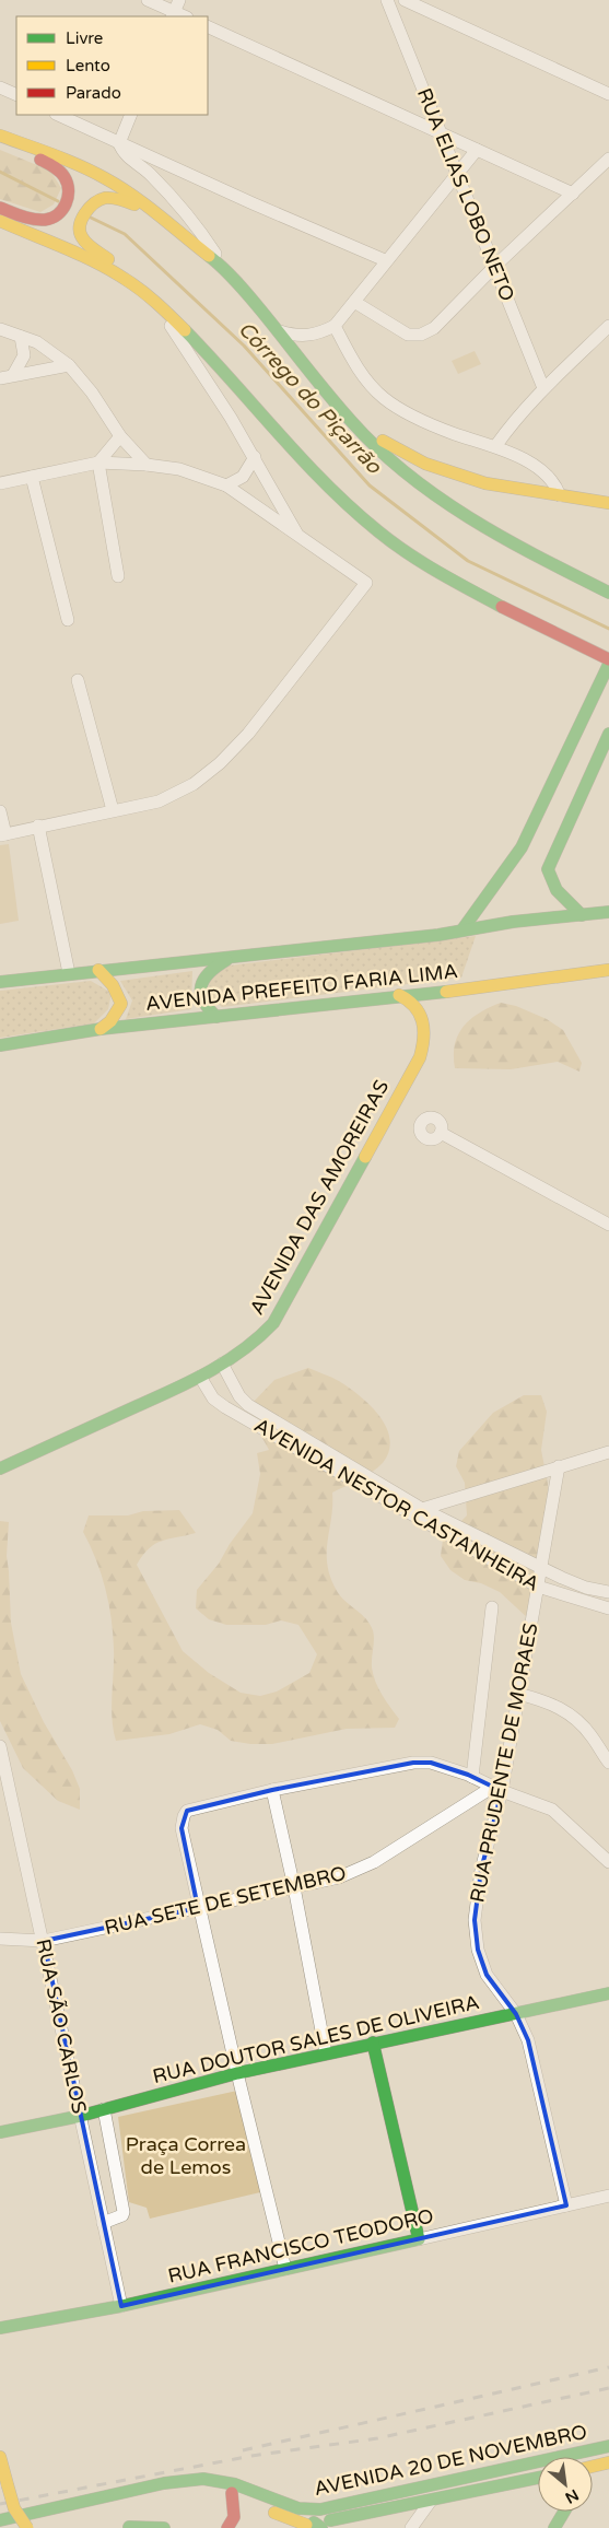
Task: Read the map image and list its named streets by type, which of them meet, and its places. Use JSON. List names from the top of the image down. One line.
{"streets":{"main road":["AVENIDA PREFEITO FARIA LIMA","AVENIDA DAS AMOREIRAS","RUA DOUTOR SALES DE OLIVEIRA","RUA FRANCISCO TEODORO","AVENIDA 20 DE NOVEMBRO"],"street":["RUA ELIAS LOBO NETO","AVENIDA NESTOR CASTANHEIRA","RUA PRUDENTE DE MORAES","RUA SETE DE SETEMBRO","RUA SÃO CARLOS"]},"crossings":[["AVENIDA PREFEITO FARIA LIMA","AVENIDA DAS AMOREIRAS"],["AVENIDA DAS AMOREIRAS","AVENIDA NESTOR CASTANHEIRA"],["AVENIDA NESTOR CASTANHEIRA","RUA PRUDENTE DE MORAES"],["RUA PRUDENTE DE MORAES","RUA SETE DE SETEMBRO"],["RUA PRUDENTE DE MORAES","RUA DOUTOR SALES DE OLIVEIRA"],["RUA PRUDENTE DE MORAES","RUA FRANCISCO TEODORO"],["RUA SETE DE SETEMBRO","RUA SÃO CARLOS"],["RUA SÃO CARLOS","RUA DOUTOR SALES DE OLIVEIRA"],["RUA SÃO CARLOS","RUA FRANCISCO TEODORO"]],"water":["Córrego do Piçarrão"],"parks":["Praça Correa de Lemos"],"legend":["Livre","Lento","Parado"],"north":"bottom right"}
